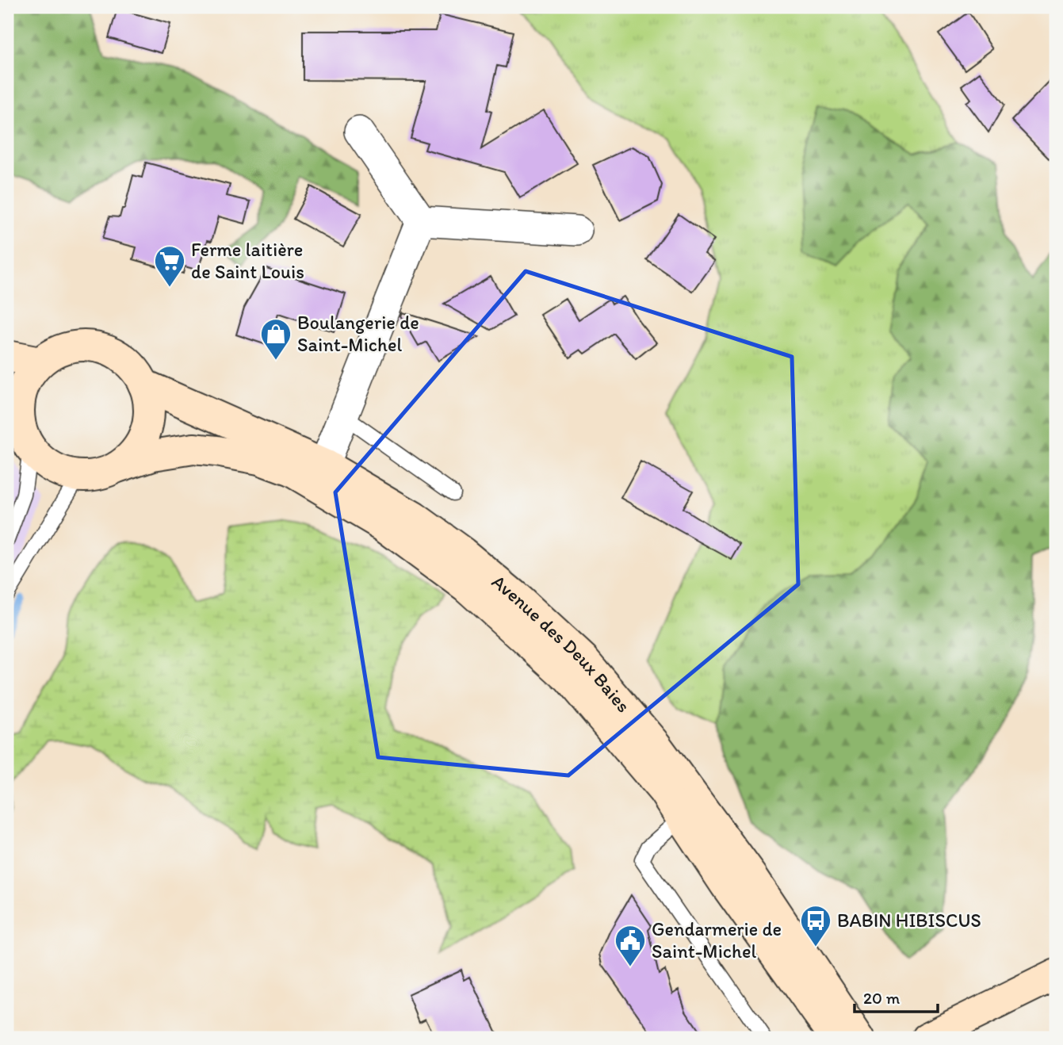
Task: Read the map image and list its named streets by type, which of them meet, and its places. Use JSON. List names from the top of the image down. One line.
{"streets":{"main road":["Avenue des Deux Baies"]},"places":{"supermarket":["Ferme laitière de Saint Louis"],"shop":["Boulangerie de Saint-Michel"],"bus stop":["BABIN HIBISCUS"],"public building":["Gendarmerie de Saint-Michel"]},"scale_bar":"20 m"}
